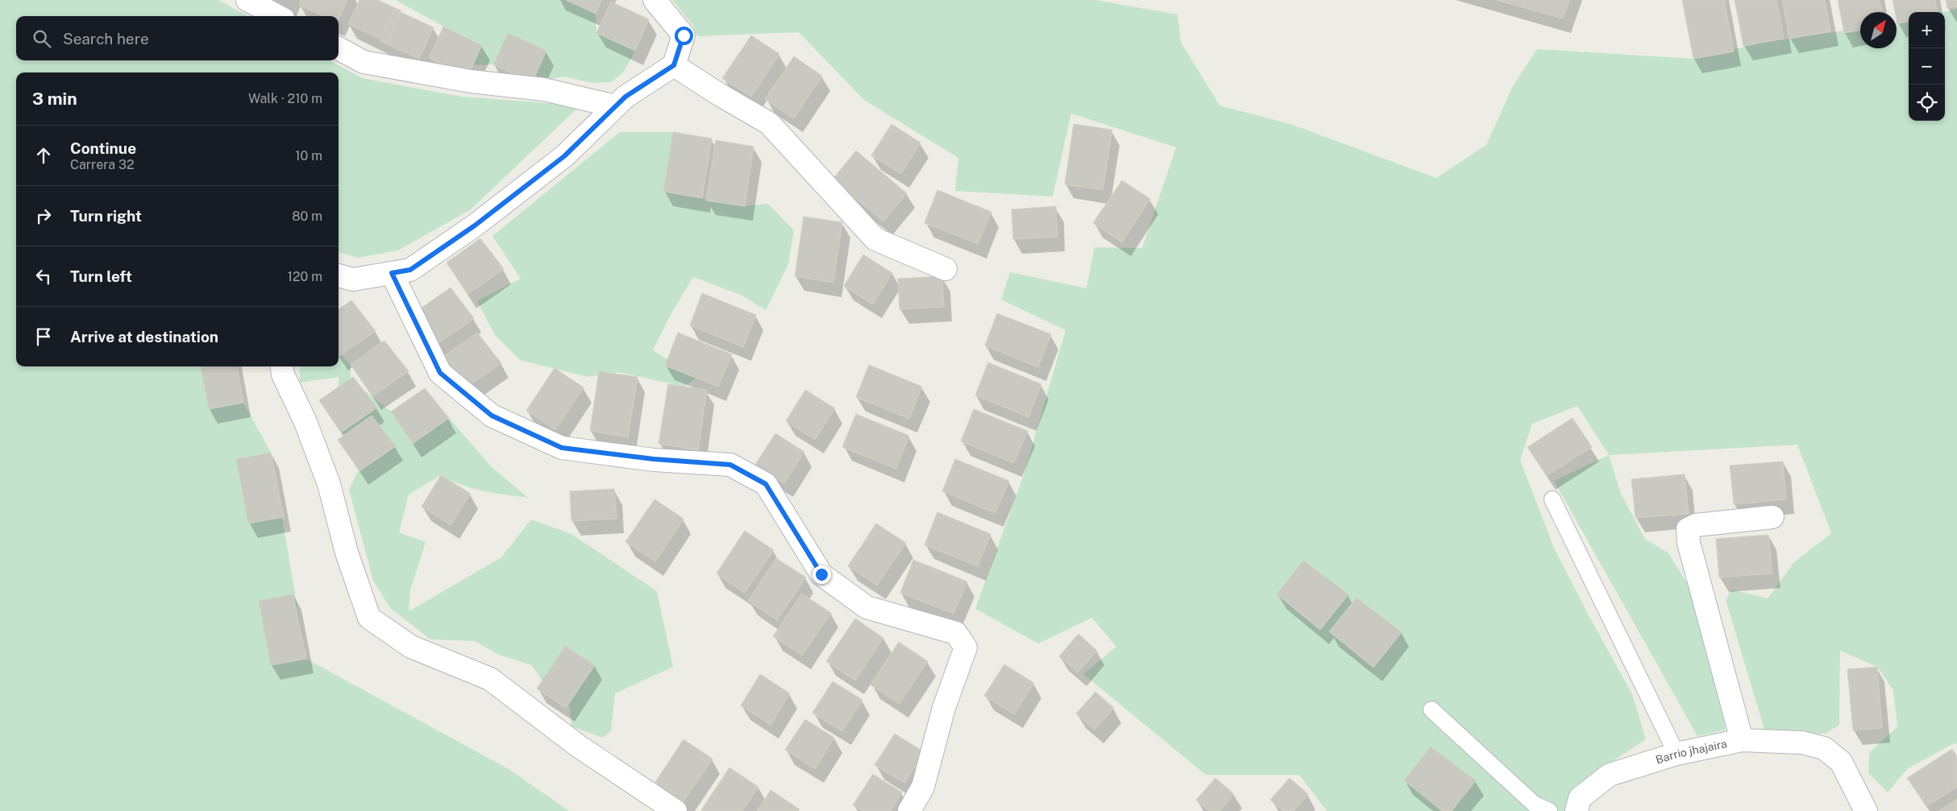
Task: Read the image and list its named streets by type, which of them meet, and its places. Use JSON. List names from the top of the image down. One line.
{"streets":{"street":["Barrio jhajaira"]},"north":"top right","page":{"map_buttons":["+","−"],"search":"Search here","heading":["3 min","Walk · 210 m"],"list":[["Continue","Carrera 32","10 m"],["Turn right","80 m"],["Turn left","120 m"],"Arrive at destination"]}}
